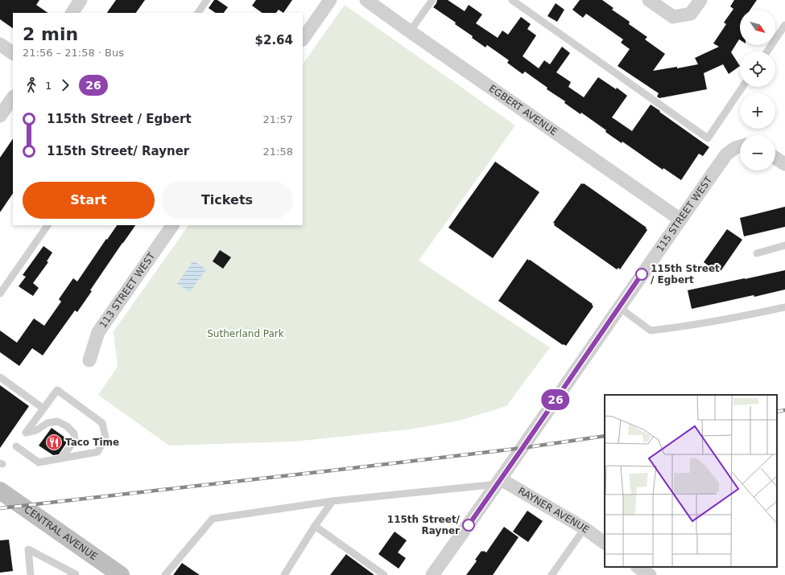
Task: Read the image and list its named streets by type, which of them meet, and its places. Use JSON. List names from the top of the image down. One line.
{"streets":{"main road":["CENTRAL AVENUE"],"street":["EGBERT AVENUE","115 STREET WEST","113 STREET WEST","RAYNER AVENUE"]},"crossings":[["EGBERT AVENUE","115 STREET WEST"],["115 STREET WEST","RAYNER AVENUE"]],"parks":["Sutherland Park"],"places":{"other":["115th Street / Egbert","115th Street/ Rayner"],"restaurant":["Taco Time"]},"lines":["bus line 26"],"north":"bottom right","page":{"on_map":"26","map_buttons":["+","−"],"heading":["2 min","21:56 – 21:58 · Bus","$2.64"],"legs":["1","26"],"list":[{"name":"115th Street / Egbert","value":"21:57"},{"name":"115th Street/ Rayner","value":"21:58"}],"buttons":["Start","Tickets"]}}
